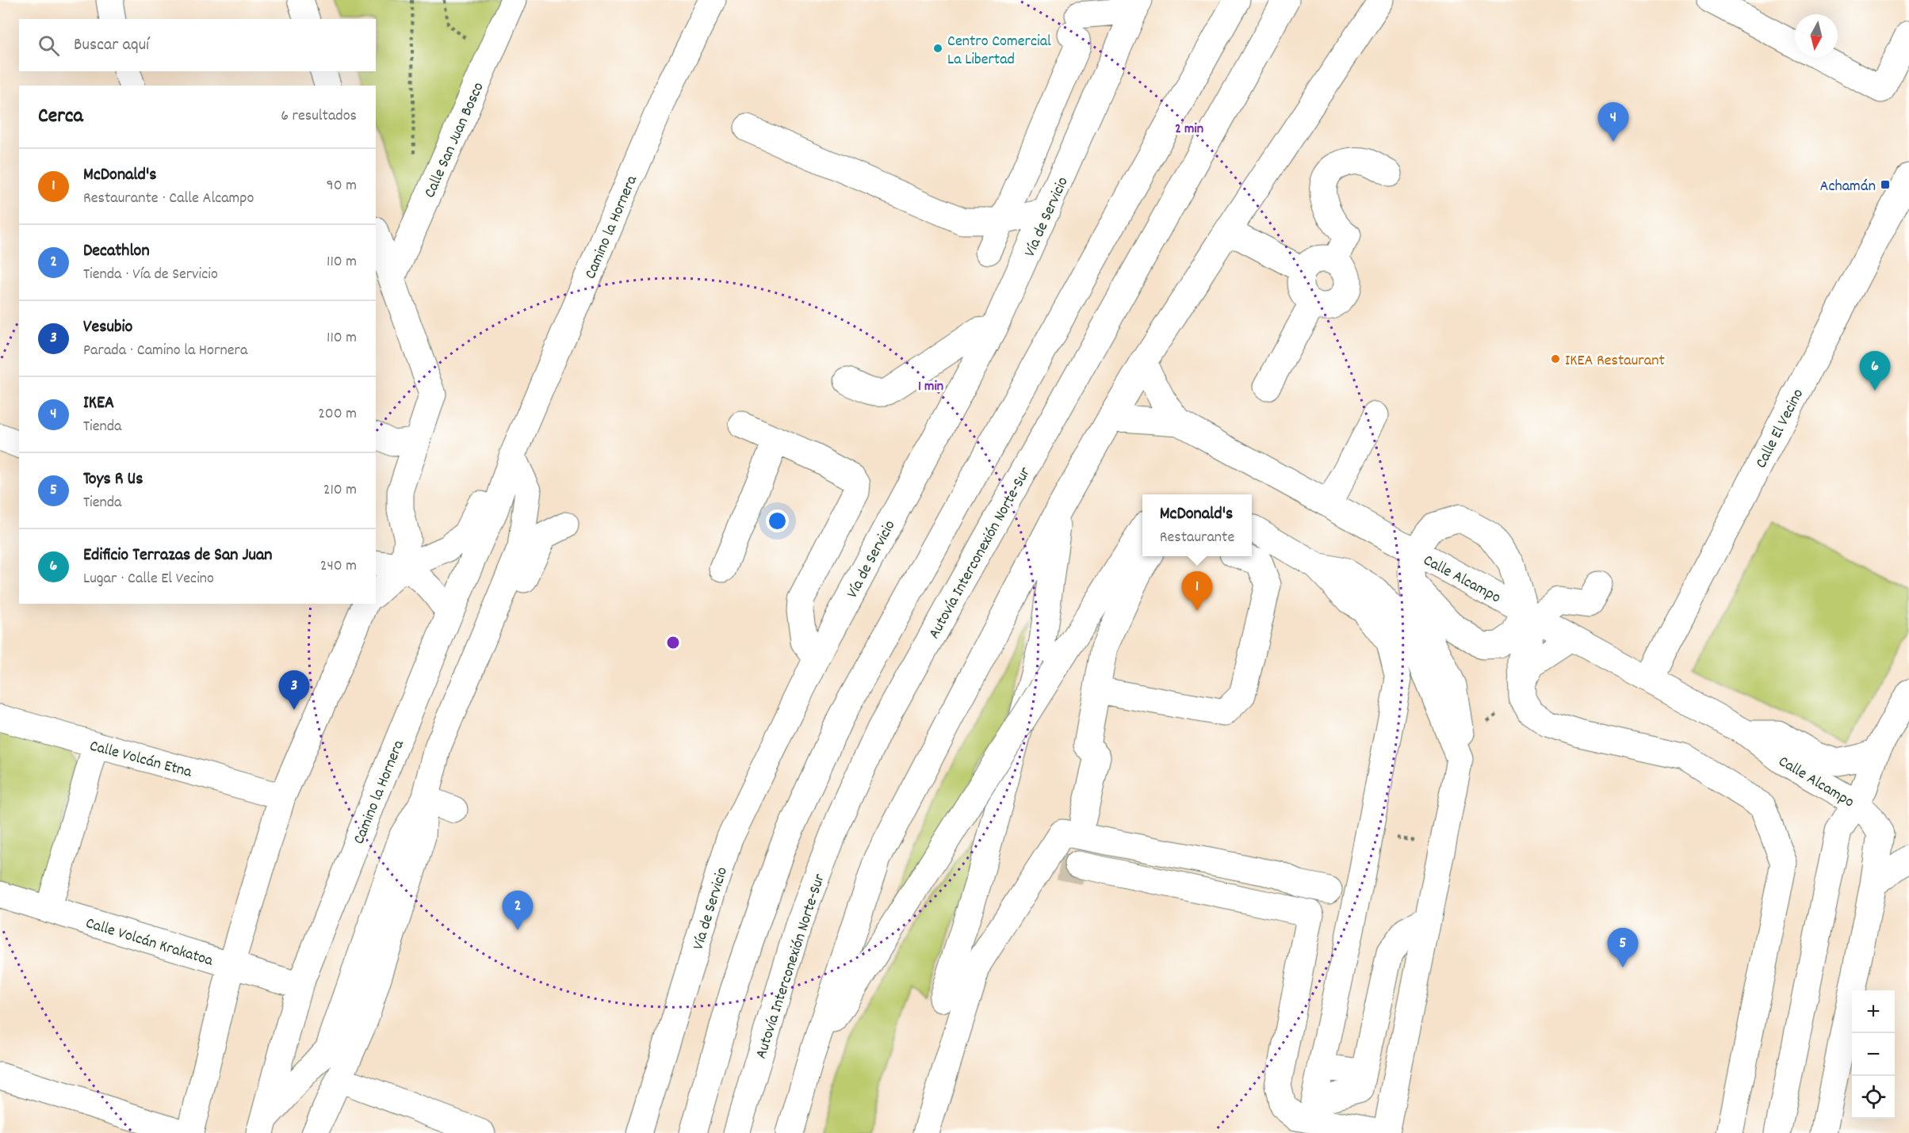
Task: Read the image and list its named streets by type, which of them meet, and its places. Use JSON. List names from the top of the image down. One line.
{"streets":{"main road":["Calle San Juan Bosco","Vía de Servicio","Camino la Hornera","Calle El Vecino","Autovía Interconexión Norte-Sur","Calle Alcampo","Calle Volcán Etna","Calle Volcán Krakatoa"]},"crossings":[["Camino la Hornera","Calle Volcán Etna"],["Camino la Hornera","Calle Volcán Krakatoa"],["Calle El Vecino","Calle Alcampo"]],"places":{"other":["Centro Comercial La Libertad","IKEA Restaurant"],"transit":["Achamán"]},"north":"bottom","page":{"search":"Buscar aquí","heading":["Cerca","6 resultados"],"pins":["4","6","1","3","2","5"],"list":[{"mark":"1","name":"McDonald's","note":"Restaurante · Calle Alcampo","value":"90 m"},{"mark":"2","name":"Decathlon","note":"Tienda · Vía de Servicio","value":"110 m"},{"mark":"3","name":"Vesubio","note":"Parada · Camino la Hornera","value":"110 m"},{"mark":"4","name":"IKEA","note":"Tienda","value":"200 m"},{"mark":"5","name":"Toys R Us","note":"Tienda","value":"210 m"},{"mark":"6","name":"Edificio Terrazas de San Juan","note":"Lugar · Calle El Vecino","value":"240 m"}],"popup":["McDonald's","Restaurante"],"map_buttons":["+","−"]},"rings":["2 min","1 min"]}
